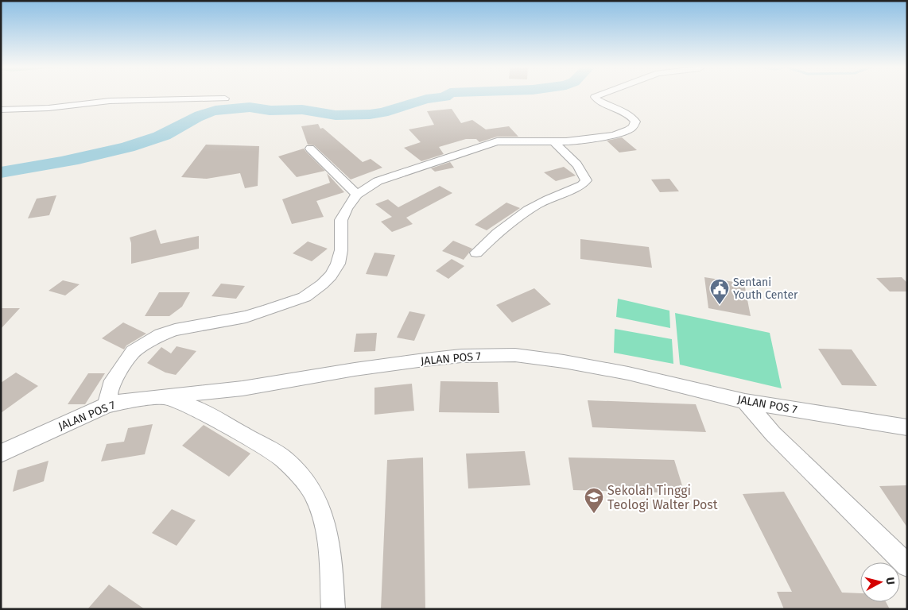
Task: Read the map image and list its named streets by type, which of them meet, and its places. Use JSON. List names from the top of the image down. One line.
{"streets":{"street":["JALAN POS 7"]},"places":{"public building":["Sentani Youth Center"],"school or university":["Sekolah Tinggi Teologi Walter Post"]},"north":"right"}
